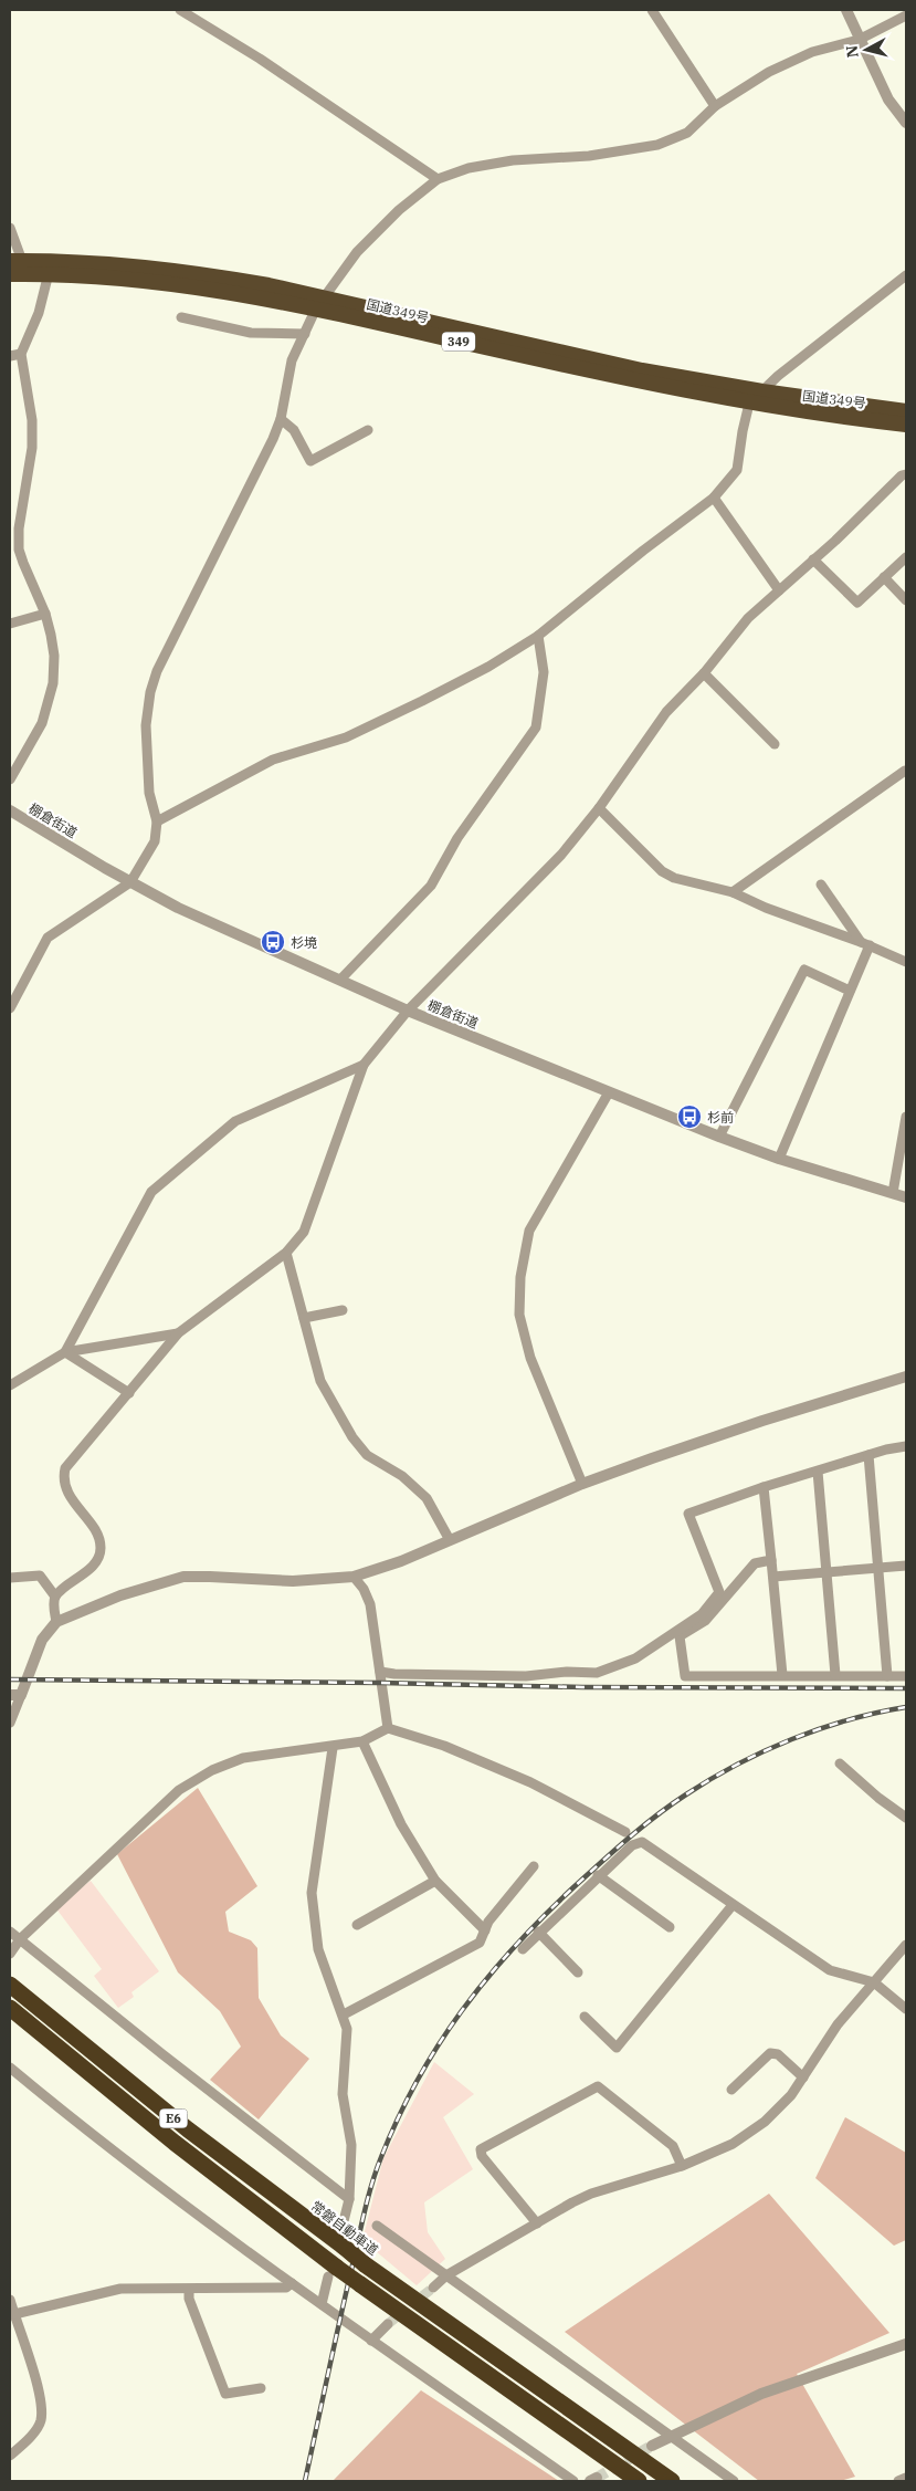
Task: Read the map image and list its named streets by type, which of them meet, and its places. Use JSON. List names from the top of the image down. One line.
{"streets":{"highway":["国道349号","349","E6","常磐自動車道"],"street":["棚倉街道"]},"places":{"bus stop":["杉境","杉前"]},"north":"left"}
